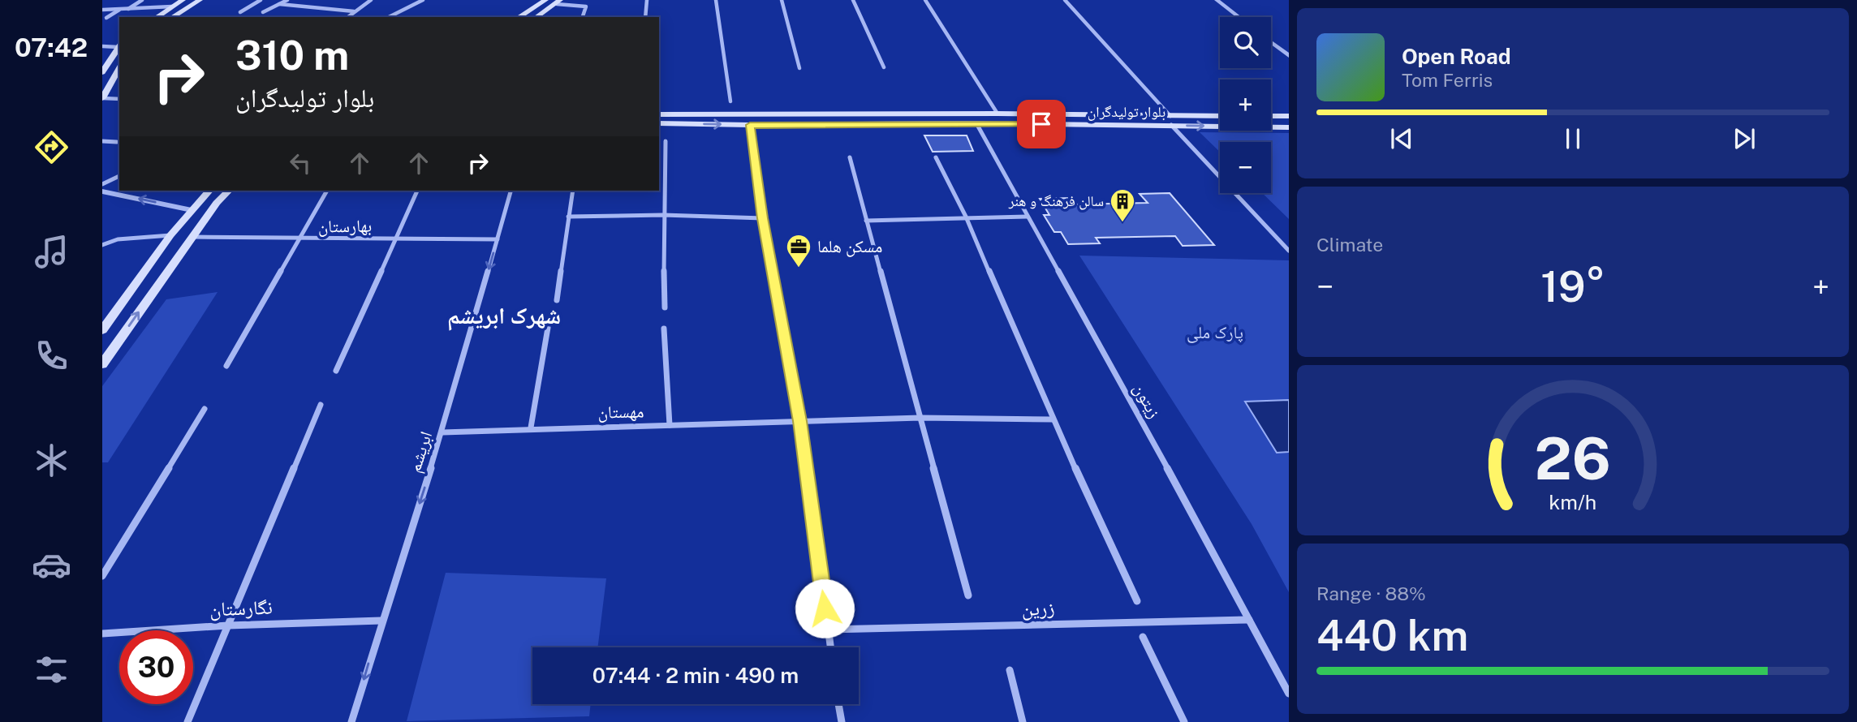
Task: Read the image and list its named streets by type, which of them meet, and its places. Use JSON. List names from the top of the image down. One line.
{"streets":{"main road":["بلوار تولیدگران"],"street":["بهارستان","زیتون","مهستان","ابریشم","نگارستان","زرین"]},"crossings":[["بلوار تولیدگران","زیتون"],["بهارستان","ابریشم"],["زیتون","زرین"],["مهستان","ابریشم"],["ابریشم","نگارستان"]],"one_way":["ابریشم"],"districts":["شهرک ابریشم"],"parks":["پارک ملی"],"places":{"building":["سالن فرهنگ و هنر"],"office":["مسکن هلما"]},"page":{"tabs":"07:42","map_buttons":["+","−"],"turn":["310 m","بلوار تولیدگران"],"song":["Open Road","Tom Ferris"],"tile":["Climate",["Range · 88%","440 km"]],"heat":["−","19°","+"],"limit":"30","trip":"07:44 · 2 min · 490 m","gauge":["26","km/h"]}}
